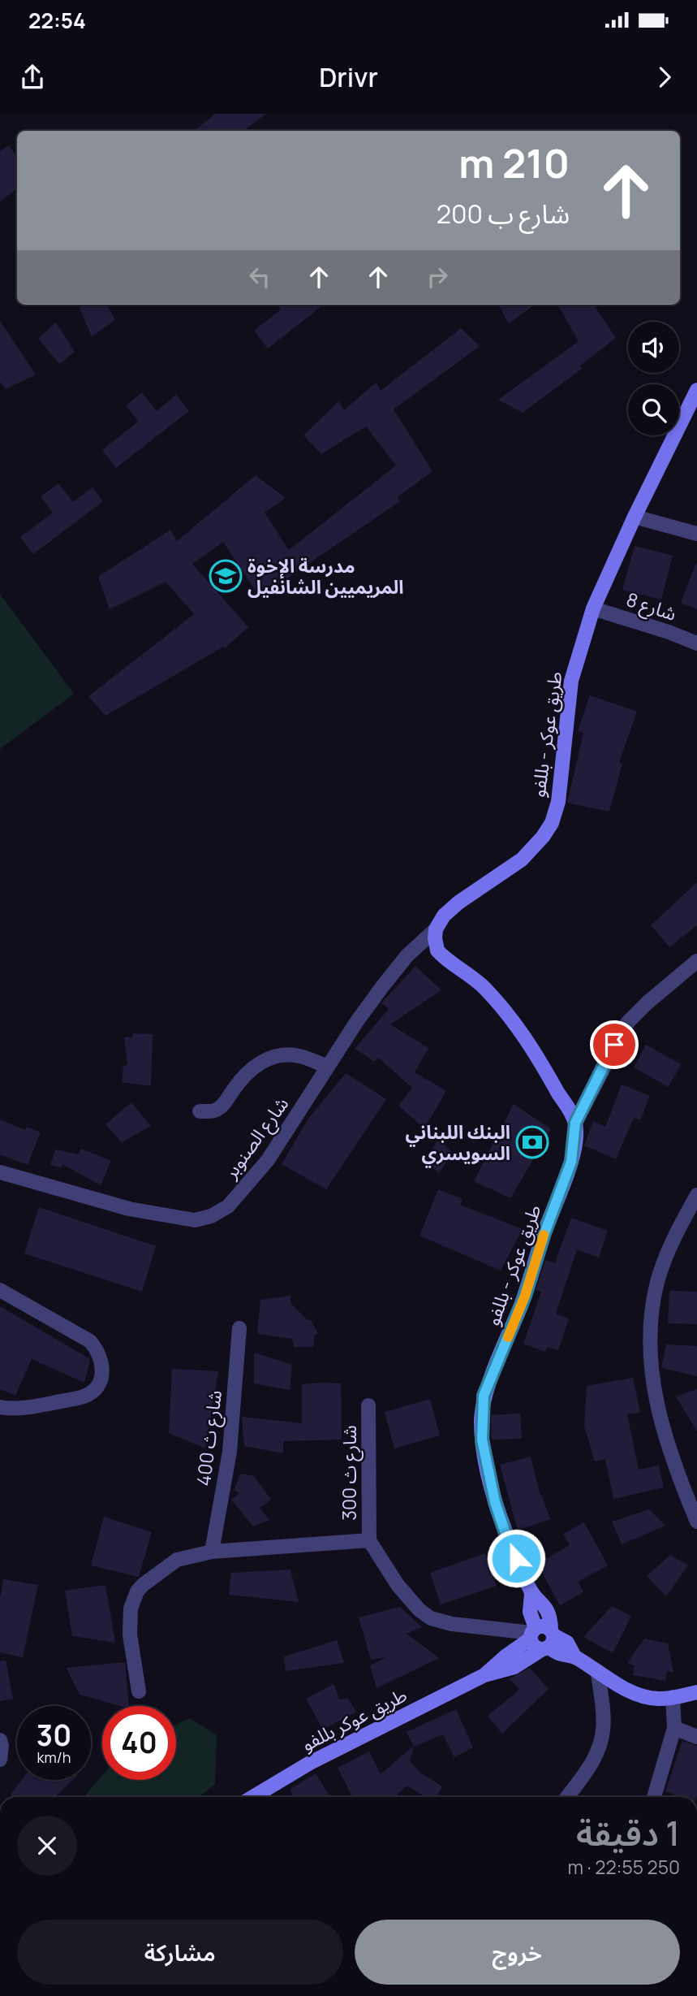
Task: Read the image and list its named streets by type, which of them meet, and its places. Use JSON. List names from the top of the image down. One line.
{"streets":{"street":["شارع 8","طريق عوكر - بللفو","شارع الصنوبر","شارع ث 400","شارع ث 300","طريق عوكر بللفو"]},"crossings":[["شارع 8","طريق عوكر - بللفو"],["طريق عوكر - بللفو","شارع الصنوبر"],["طريق عوكر - بللفو","طريق عوكر بللفو"]],"places":{"school or university":["مدرسة الإخوة المريميين الشانفيل"],"bank":["البنك اللبناني السويسري"]},"page":{"status":"22:54","header":"Drivr","turn":["210 m","شارع ب 200"],"speed":"30 km/h","limit":"40","heading":["1 دقيقة","250 m · 22:55"],"buttons":["خروج","مشاركة"]}}
